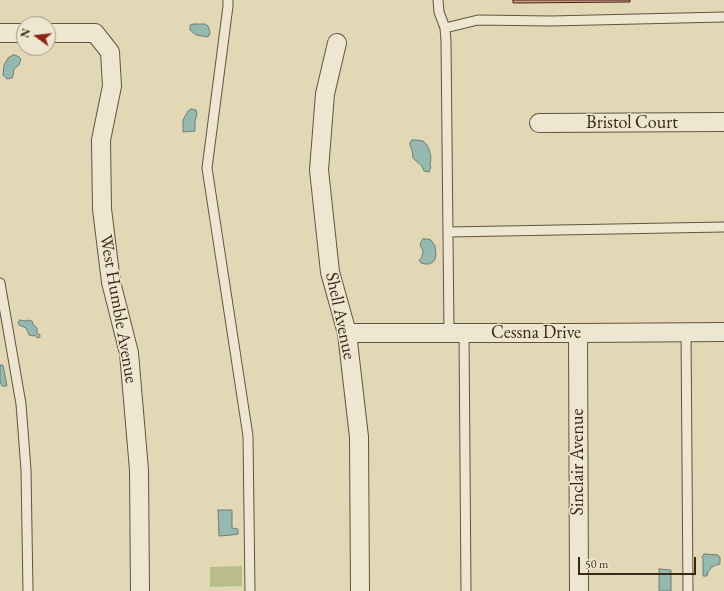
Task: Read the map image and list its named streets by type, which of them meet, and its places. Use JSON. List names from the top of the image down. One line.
{"streets":{"street":["Bristol Court","West Humble Avenue","Shell Avenue","Cessna Drive","Sinclair Avenue"]},"crossings":[["Shell Avenue","Cessna Drive"],["Cessna Drive","Sinclair Avenue"]],"scale_bar":"50 m","north":"left"}
